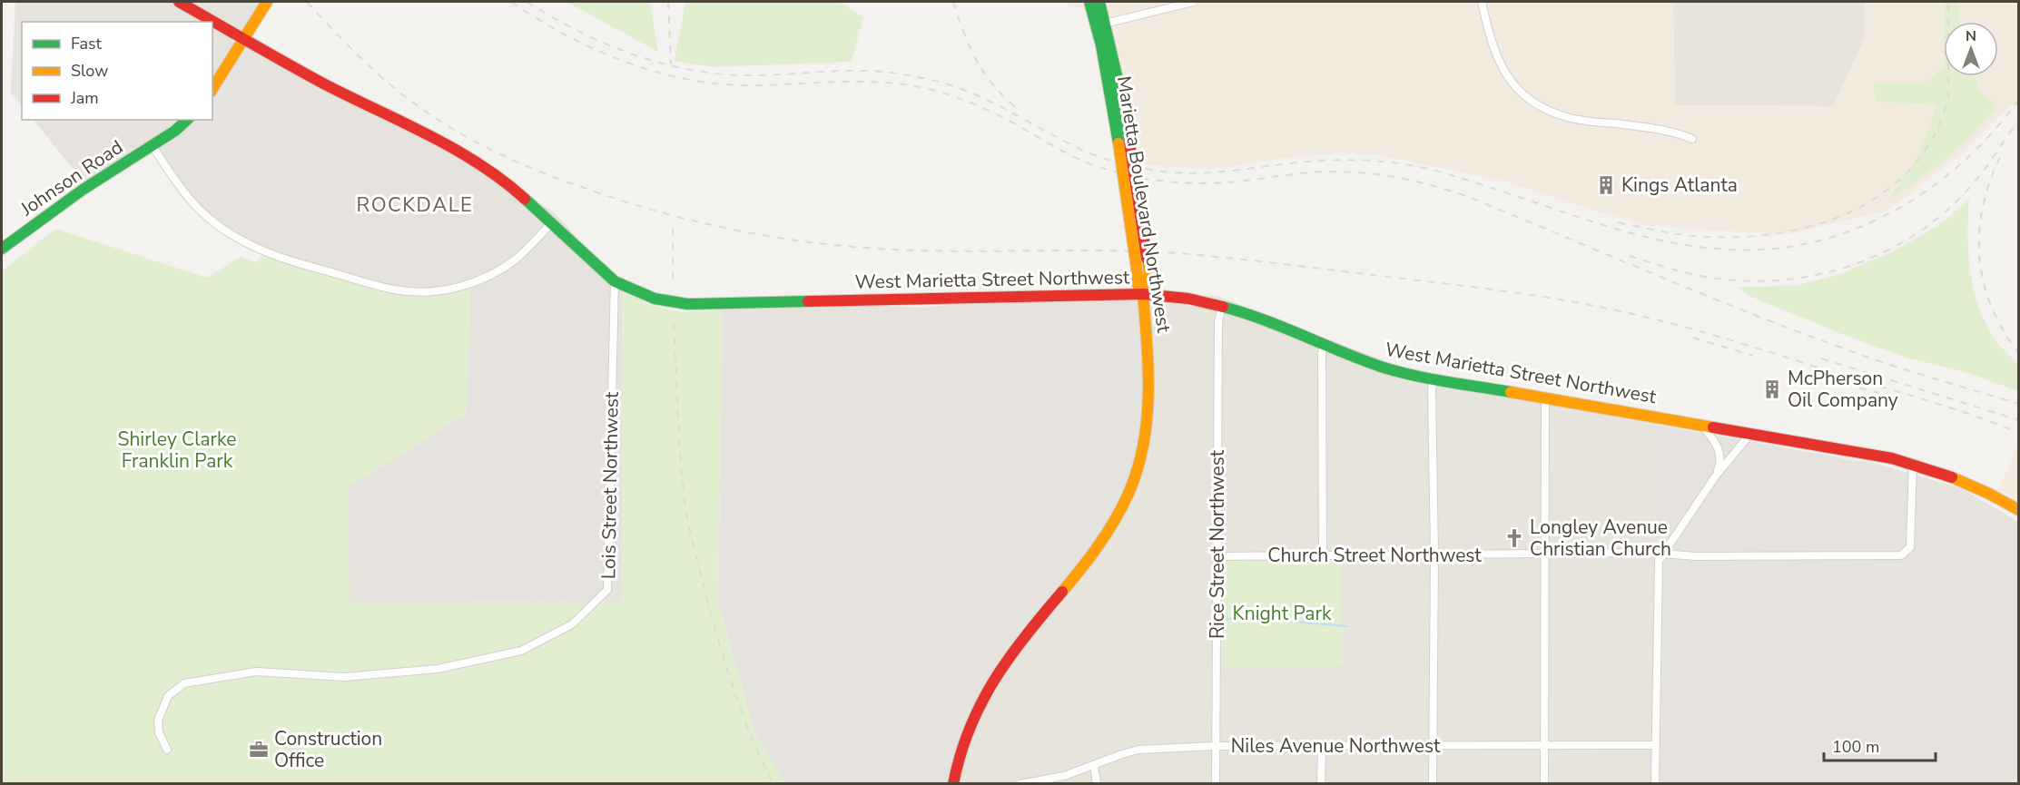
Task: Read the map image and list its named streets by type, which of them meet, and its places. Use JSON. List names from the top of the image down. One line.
{"streets":{"street":["Johnson Road","Marietta Boulevard Northwest","West Marietta Street Northwest","Lois Street Northwest","Rice Street Northwest","Church Street Northwest","Niles Avenue Northwest"]},"crossings":[["Marietta Boulevard Northwest","West Marietta Street Northwest"],["West Marietta Street Northwest","Lois Street Northwest"],["West Marietta Street Northwest","Rice Street Northwest"],["West Marietta Street Northwest","Church Street Northwest"],["Rice Street Northwest","Church Street Northwest"],["Rice Street Northwest","Niles Avenue Northwest"]],"districts":["ROCKDALE"],"parks":["Shirley Clarke Franklin Park","Knight Park"],"places":{"building":["Kings Atlanta","McPherson Oil Company"],"church":["Longley Avenue Christian Church"],"office":["Construction Office"]},"legend":["Fast","Slow","Jam"],"scale_bar":"100 m","north":"top"}
